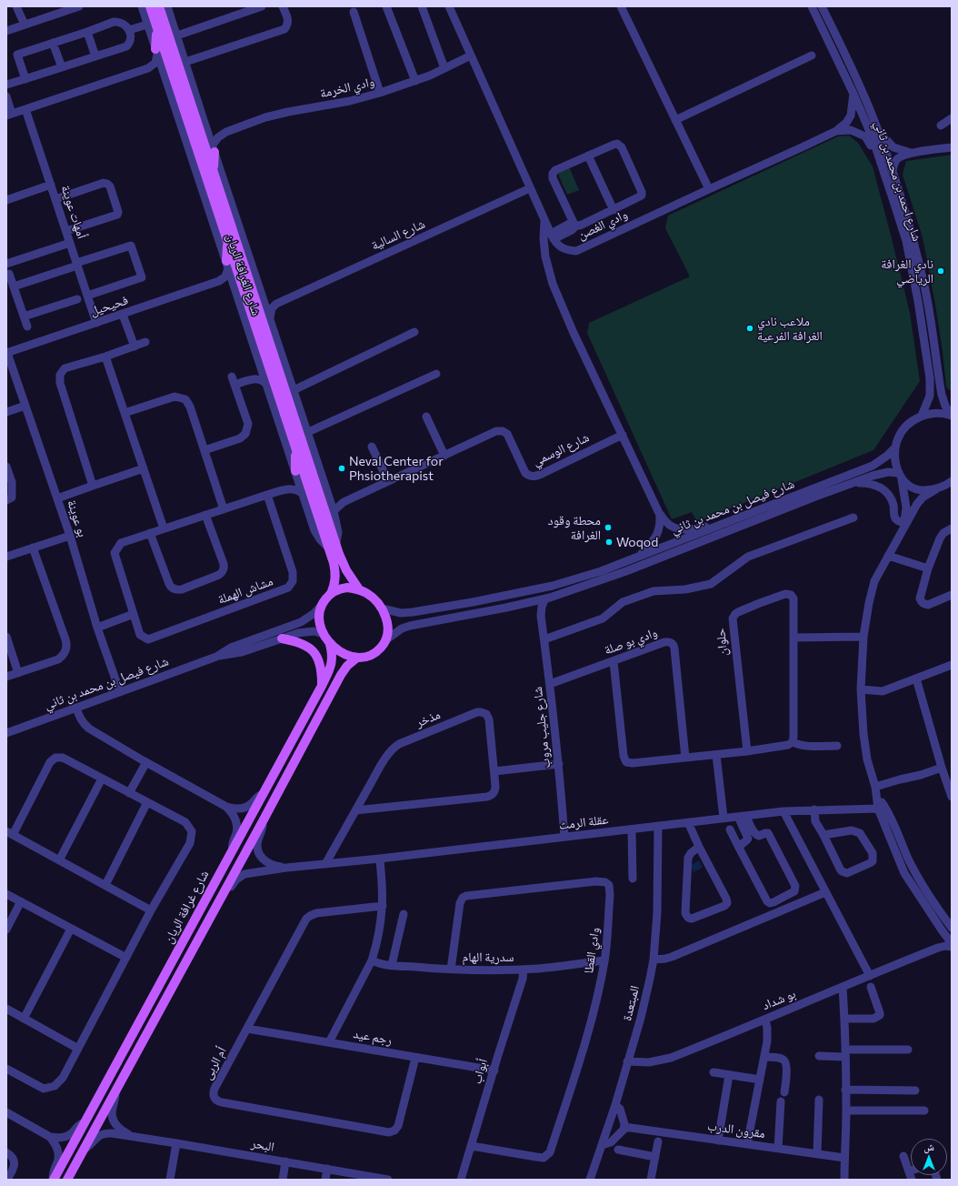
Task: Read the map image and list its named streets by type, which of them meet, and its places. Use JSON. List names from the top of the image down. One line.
{"streets":{"main road":["شارع الغرافة الريان","شارع غرافة الريان"],"street":["وادي الخرمة","شارع احمد بن محمد بن ثاني","أمهات عوينة","وادي الغصن","شارع السالية","فحيحيل","شارع الوسمي","شارع فيصل بن محمد بن ثاني","بو عوينة","مشاش الهملة","وادي بو صلة","حلوان","مذخر","شارع جليب مروب","عقلة الرمث","وادي القطا","سدرية الهام","بو شداد","المبتعدة","رجم عيد","أم الربى","أبواب","مقرون الدرب","البحر"]},"crossings":[["وادي الخرمة","وادي الغصن"],["وادي الخرمة","شارع الغرافة الريان"],["شارع احمد بن محمد بن ثاني","وادي الغصن"],["أمهات عوينة","فحيحيل"],["وادي الغصن","شارع السالية"],["شارع الغرافة الريان","شارع الوسمي"],["شارع الغرافة الريان","شارع فيصل بن محمد بن ثاني"],["شارع الغرافة الريان","شارع غرافة الريان"],["فحيحيل","بو عوينة"],["شارع فيصل بن محمد بن ثاني","بو عوينة"],["شارع فيصل بن محمد بن ثاني","شارع جليب مروب"],["شارع فيصل بن محمد بن ثاني","شارع غرافة الريان"],["وادي بو صلة","شارع جليب مروب"],["مذخر","عقلة الرمث"],["شارع جليب مروب","عقلة الرمث"],["عقلة الرمث","شارع غرافة الريان"],["عقلة الرمث","المبتعدة"],["شارع غرافة الريان","البحر"],["وادي القطا","سدرية الهام"],["وادي القطا","أبواب"],["سدرية الهام","أبواب"],["بو شداد","المبتعدة"],["رجم عيد","أم الربى"],["رجم عيد","أبواب"]],"places":["نادي الغرافة الرياضي","ملاعب نادي الغرافة الفرعية","Neval Center for Phsiotherapist","محطة وقود الغرافة","Woqod"],"north":"top"}
